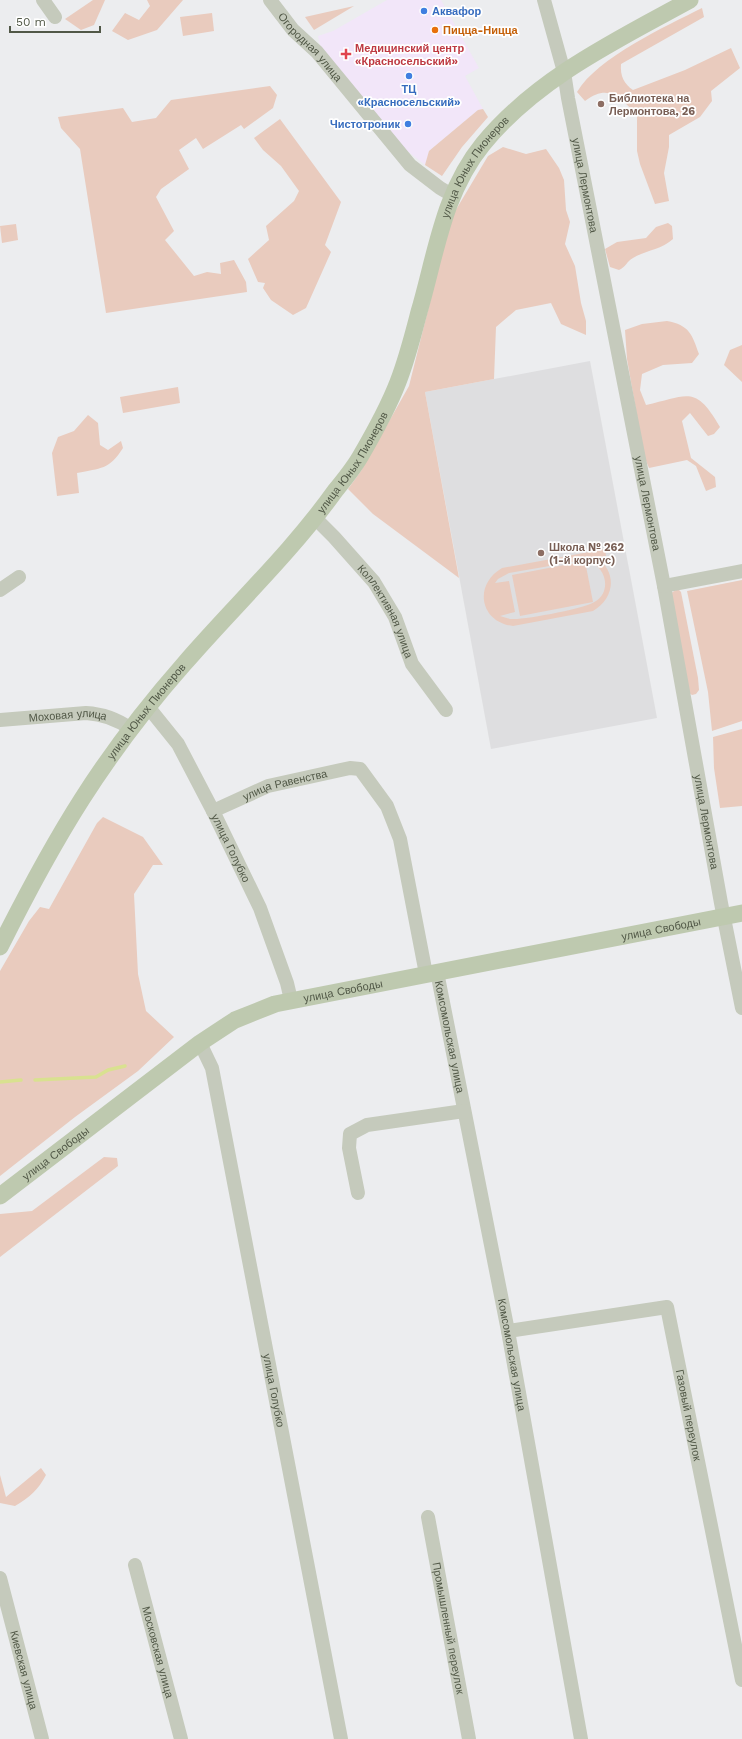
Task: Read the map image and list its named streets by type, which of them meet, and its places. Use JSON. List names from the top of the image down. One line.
{"streets":{"main road":["улица Юных Пионеров","улица Свободы"],"street":["Огородная улица","улица Лермонтова","Коллективная улица","Моховая улица","улица Равенства","улица Голубко","Комсомольская улица","Газовый переулок","Промышленный переулок","Московская улица","Киевская улица"]},"crossings":[["Огородная улица","улица Юных Пионеров"],["улица Юных Пионеров","улица Лермонтова"],["улица Юных Пионеров","Коллективная улица"],["улица Юных Пионеров","Моховая улица"],["улица Юных Пионеров","улица Голубко"],["улица Лермонтова","улица Свободы"],["улица Равенства","улица Голубко"],["улица Равенства","Комсомольская улица"],["улица Голубко","улица Свободы"],["улица Свободы","Комсомольская улица"],["Комсомольская улица","Газовый переулок"]],"places":{"other":["Аквафор","Пицца-Ницца","ТЦ «Красносельский»","Библиотека на Лермонтова, 26","Чистотроник","Школа № 262 (1-й корпус)"],"health":["Медицинский центр «Красносельский»"]},"scale_bar":"50 m"}
